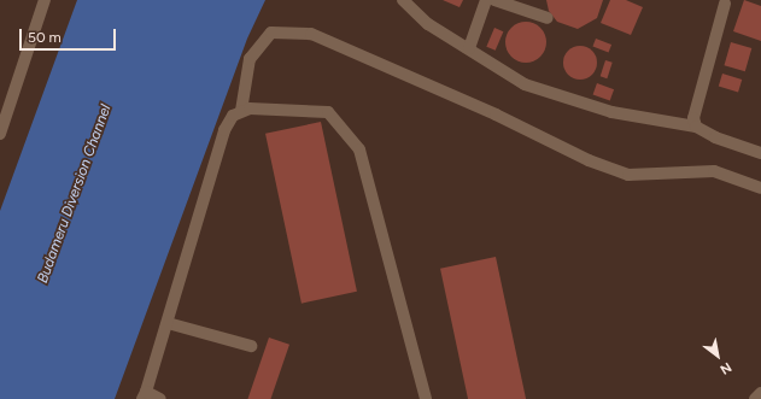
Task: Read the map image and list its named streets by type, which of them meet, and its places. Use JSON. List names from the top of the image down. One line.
{"water":["Budameru Diversion Channel"],"scale_bar":"50 m","north":"bottom right"}
